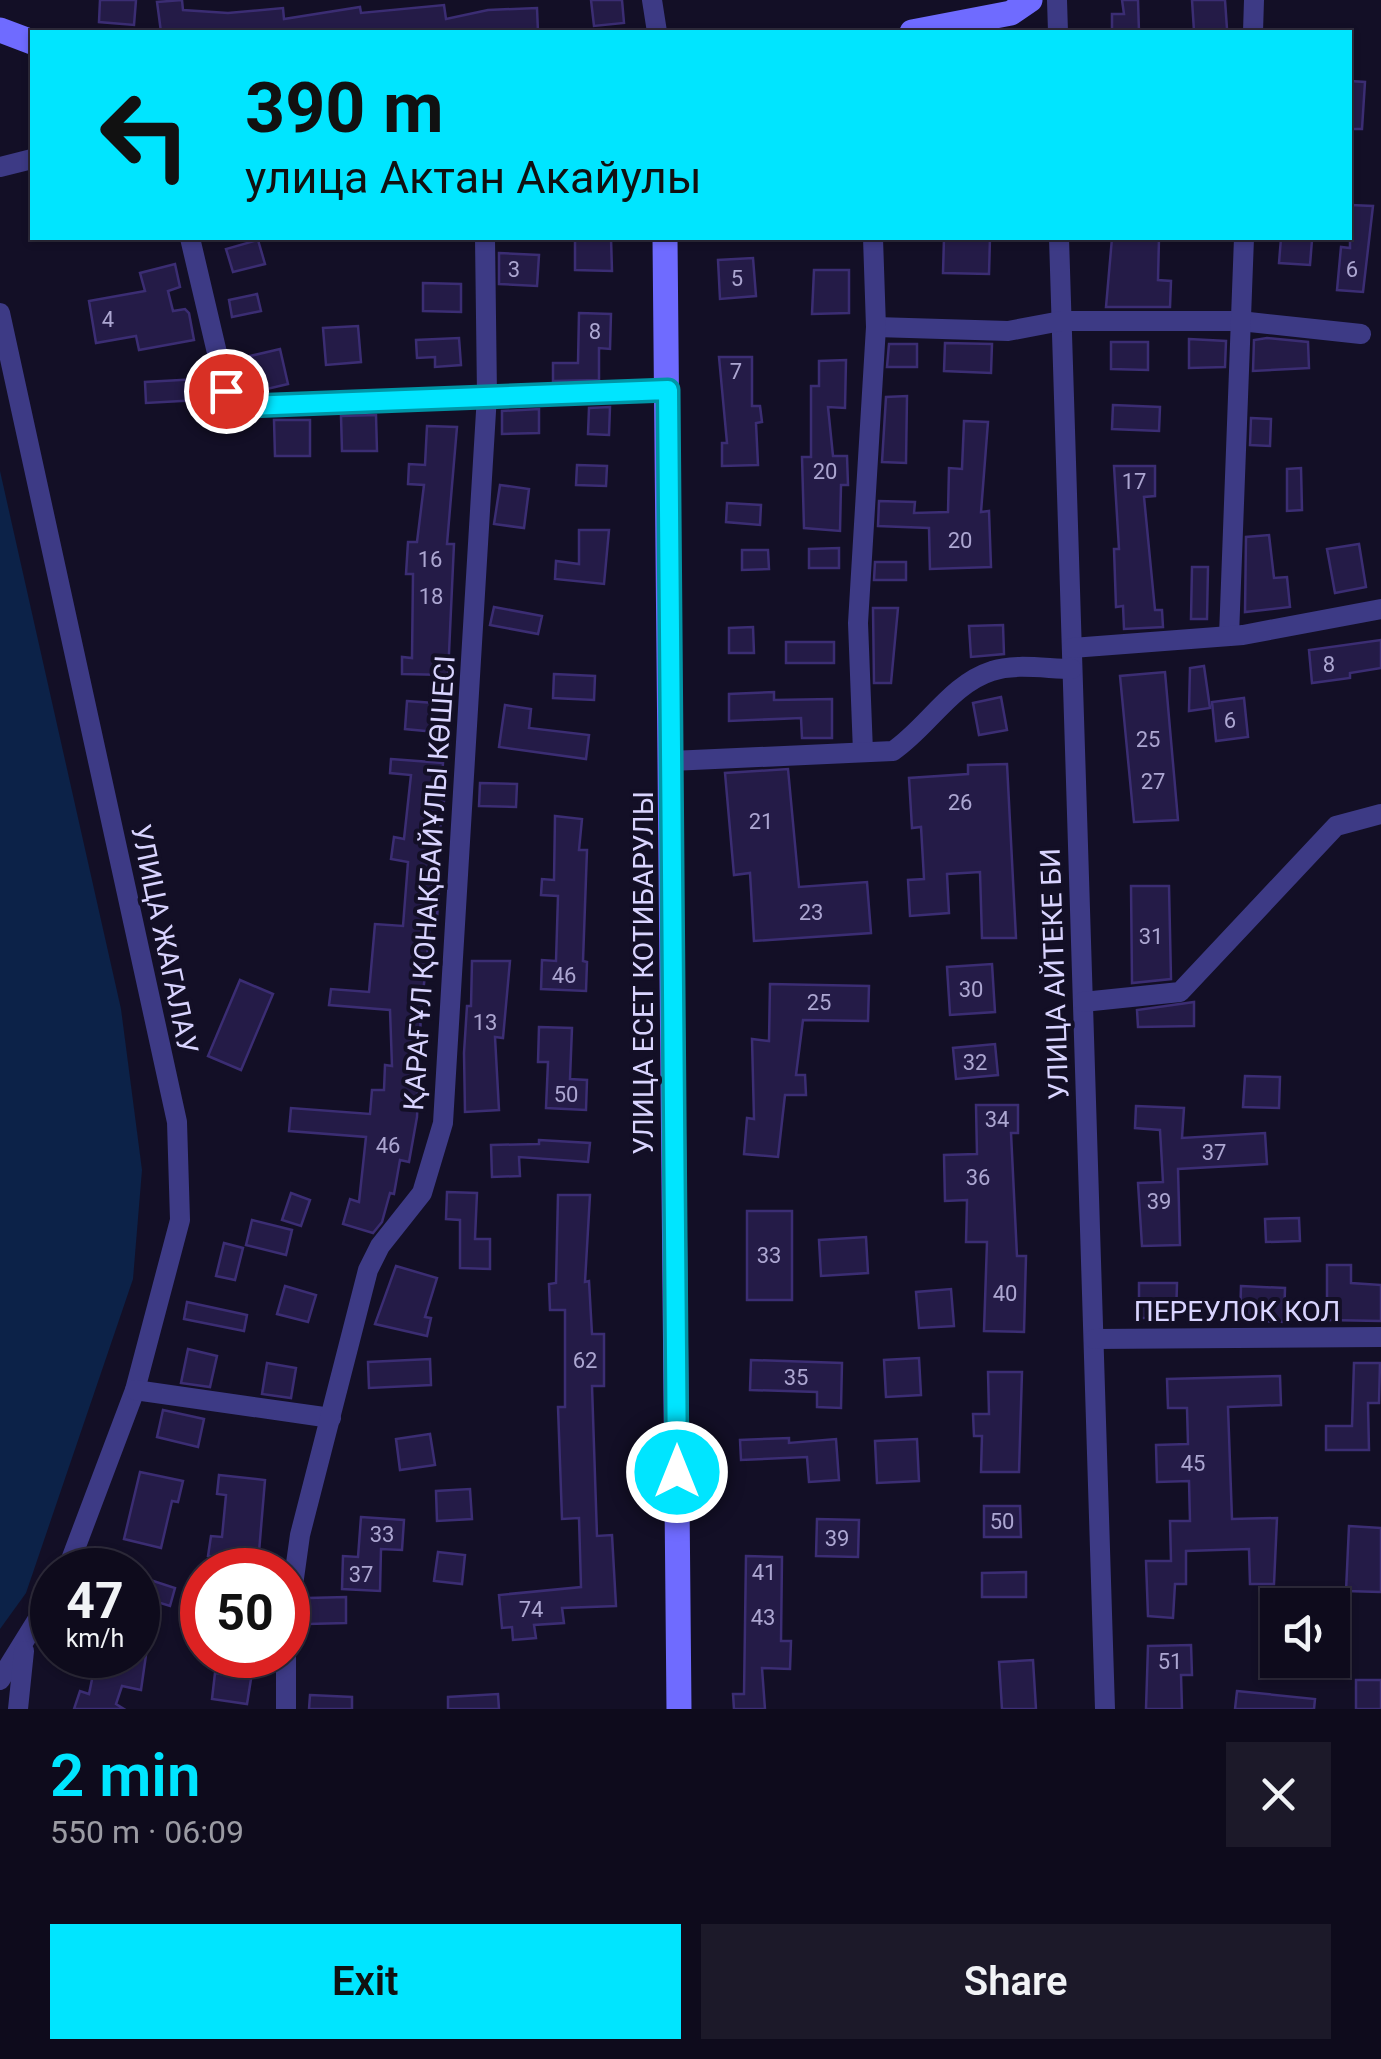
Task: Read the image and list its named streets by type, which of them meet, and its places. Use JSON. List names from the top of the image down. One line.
{"streets":{"main road":["УЛИЦА ЕСЕТ КОТИБАРУЛЫ"],"street":["ҚАРАҒҰЛ ҚОНАҚБАЙҰЛЫ КӨШЕСІ","УЛИЦА ЖАГАЛАУ","УЛИЦА АЙТЕКЕ БИ","ПЕРЕУЛОК КОЛ"]},"crossings":[["УЛИЦА АЙТЕКЕ БИ","ПЕРЕУЛОК КОЛ"]],"house_numbers":["3","6","5","4","8","7","20","17","20","16","18","8","6","25","27","26","21","23","31","46","30","25","13","32","50","34","46","37","36","39","33","40","62","35","45","50","33","39","41","37","74","43","51"],"page":{"turn":["390 m","улица Актан Акайулы"],"speed":"47 km/h","limit":"50","heading":["2 min","550 m · 06:09"],"buttons":["Exit","Share"]}}
